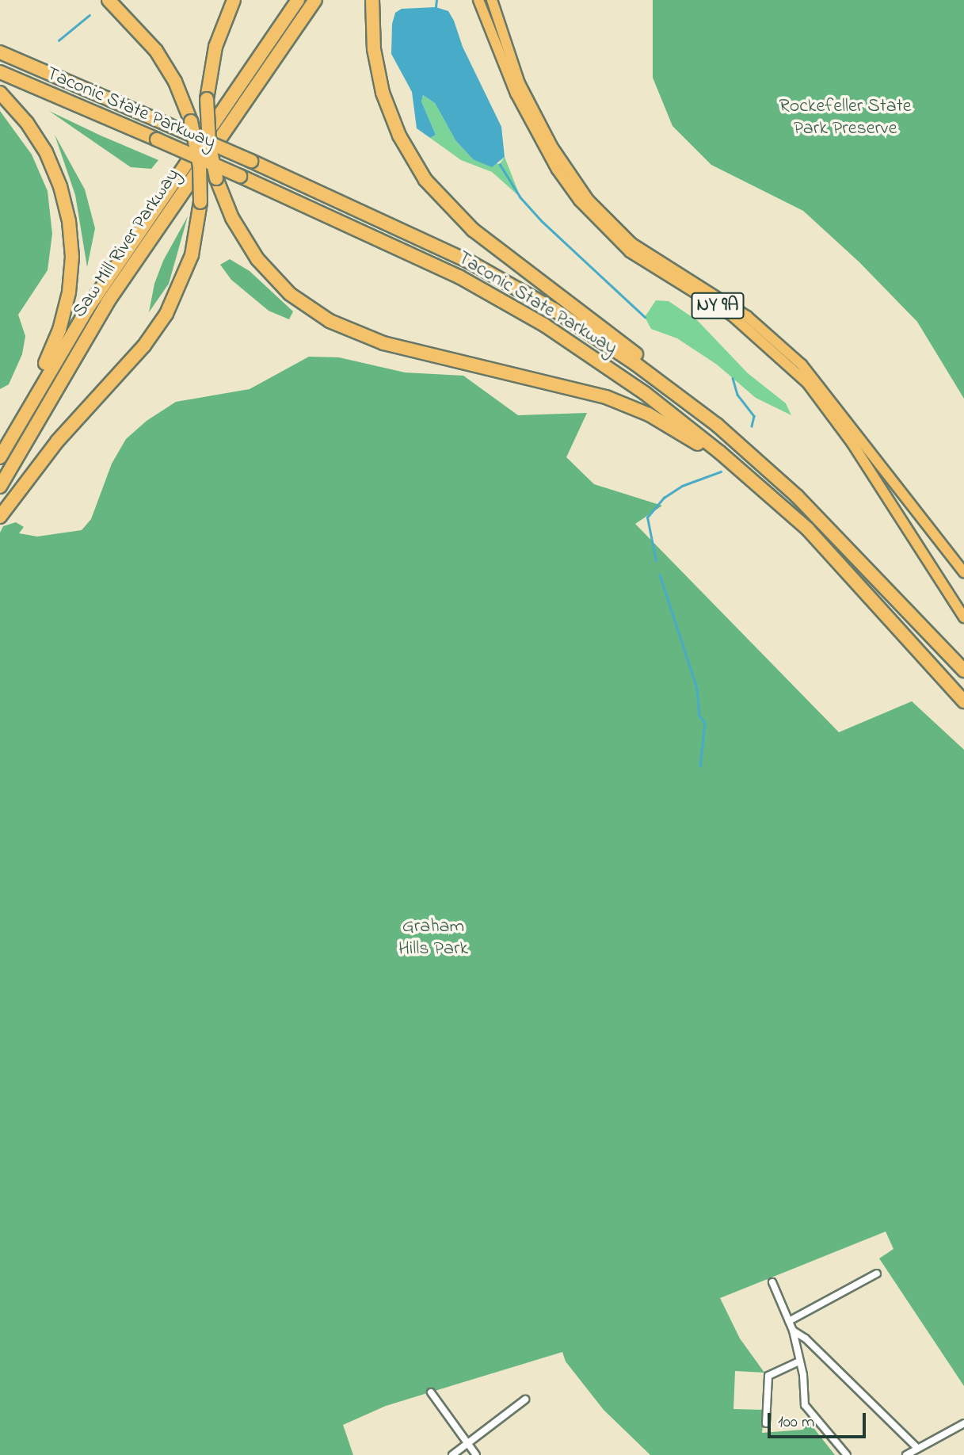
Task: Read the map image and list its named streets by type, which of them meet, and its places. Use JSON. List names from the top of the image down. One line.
{"streets":{"highway":["Taconic State Parkway","Saw Mill River Parkway"],"main road":["NY 9A"]},"parks":["Rockefeller State Park Preserve","Graham Hills Park"],"scale_bar":"100 m"}
